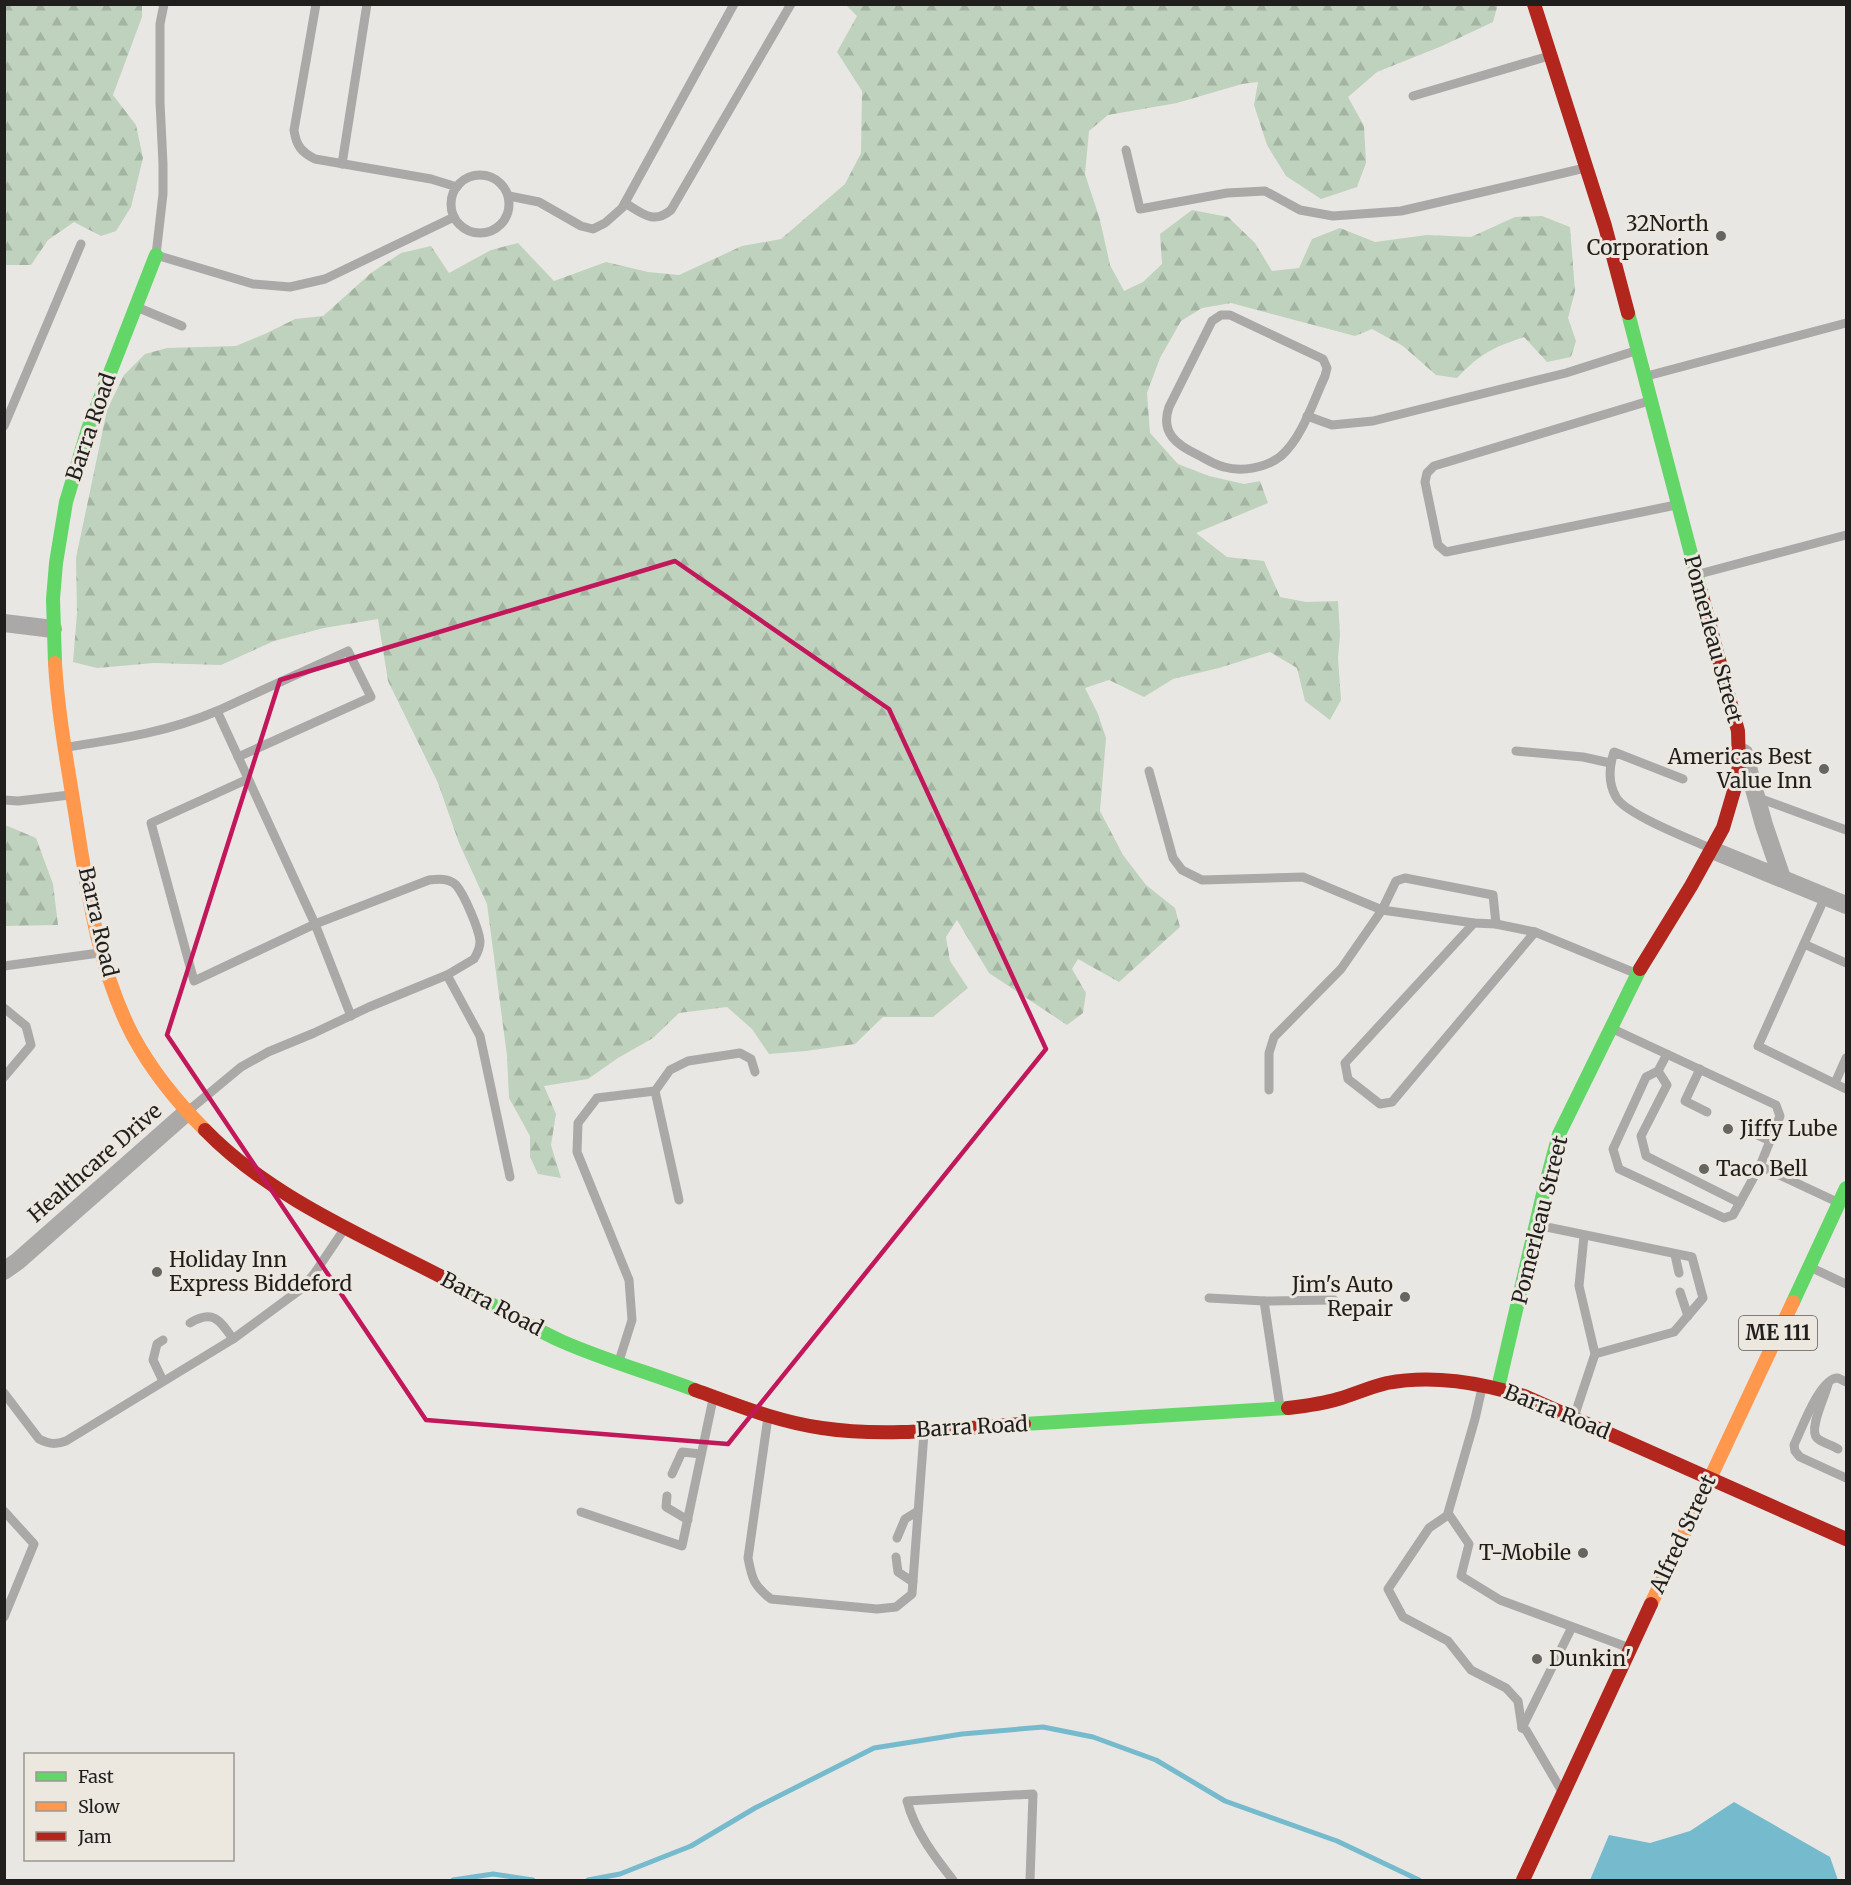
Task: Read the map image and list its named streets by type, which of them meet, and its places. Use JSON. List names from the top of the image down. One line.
{"streets":{"street":["Barra Road","Pomerleau Street","Healthcare Drive","ME 111","Alfred Street"]},"crossings":[["Barra Road","Pomerleau Street"],["Barra Road","Healthcare Drive"],["Barra Road","Alfred Street"]],"places":["32North Corporation","Americas Best Value Inn","Jiffy Lube","Taco Bell","Holiday Inn Express Biddeford","Jim's Auto Repair","T-Mobile","Dunkin'"],"legend":["Fast","Slow","Jam"]}
